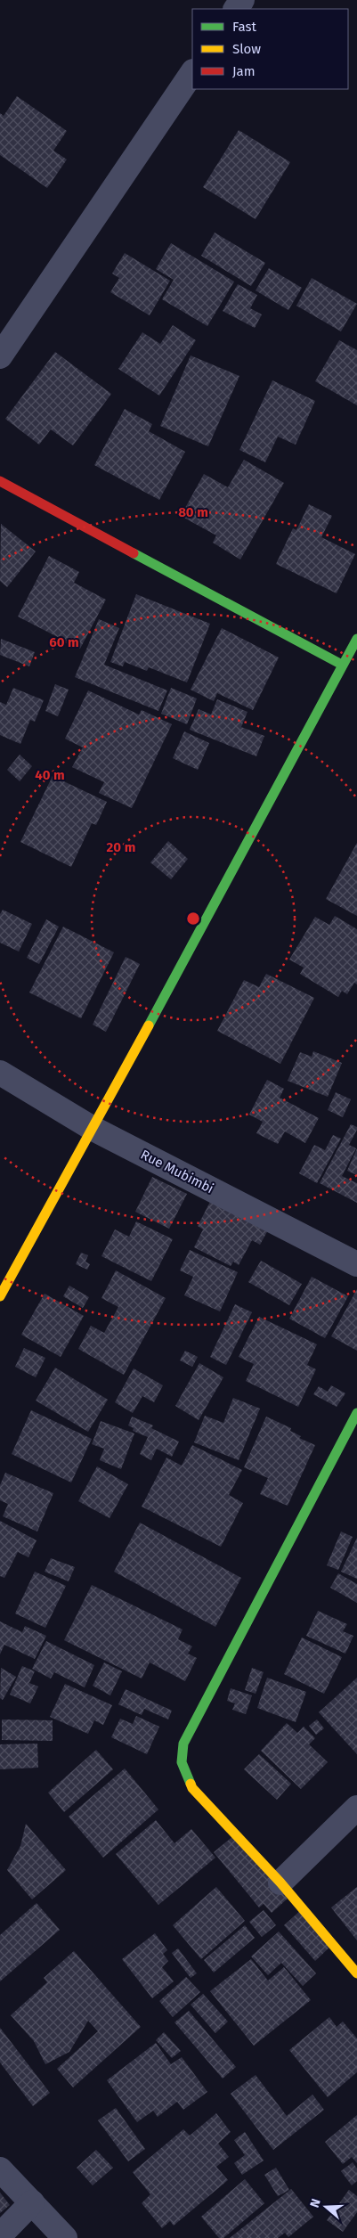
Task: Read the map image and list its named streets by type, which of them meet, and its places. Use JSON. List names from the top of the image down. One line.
{"streets":{"street":["Rue Mubimbi"]},"legend":["Fast","Slow","Jam"],"north":"left","rings":["80 m","60 m","40 m","20 m"]}
